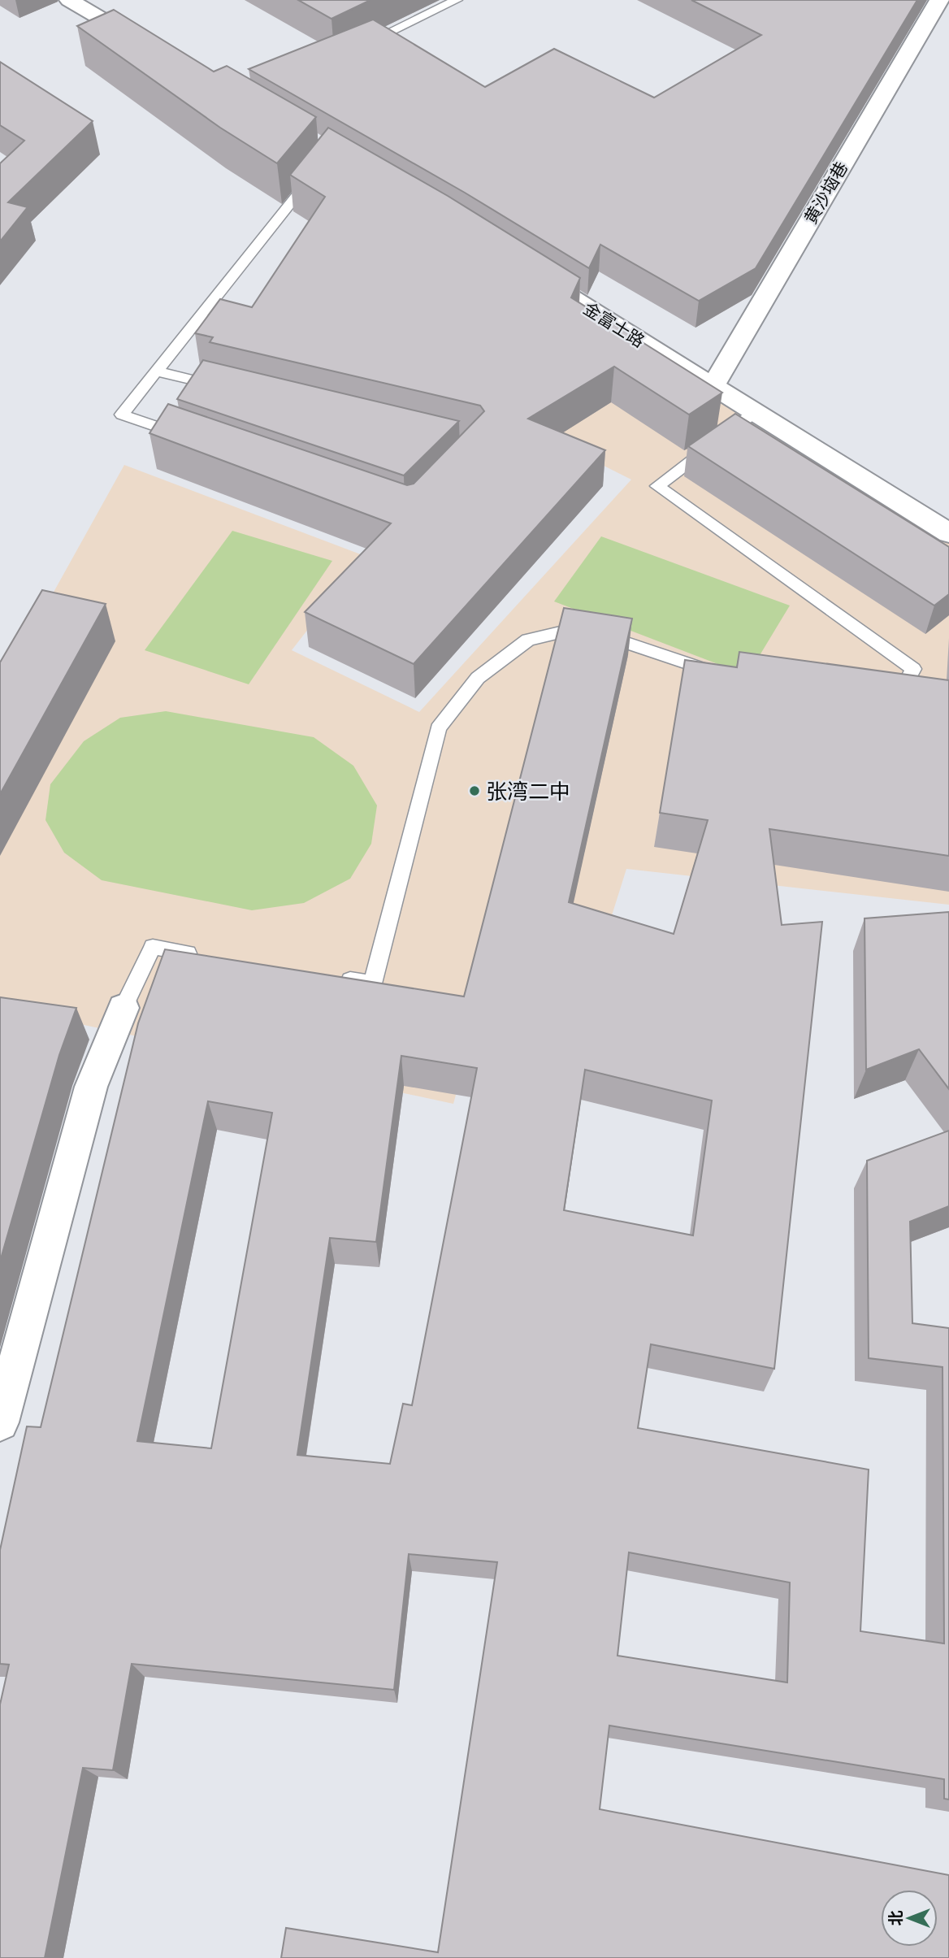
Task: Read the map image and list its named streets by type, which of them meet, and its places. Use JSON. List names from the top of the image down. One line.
{"streets":{"street":["黄沙垴巷","金富士路"]},"crossings":[["黄沙垴巷","金富士路"]],"places":["张湾二中"],"north":"left"}
